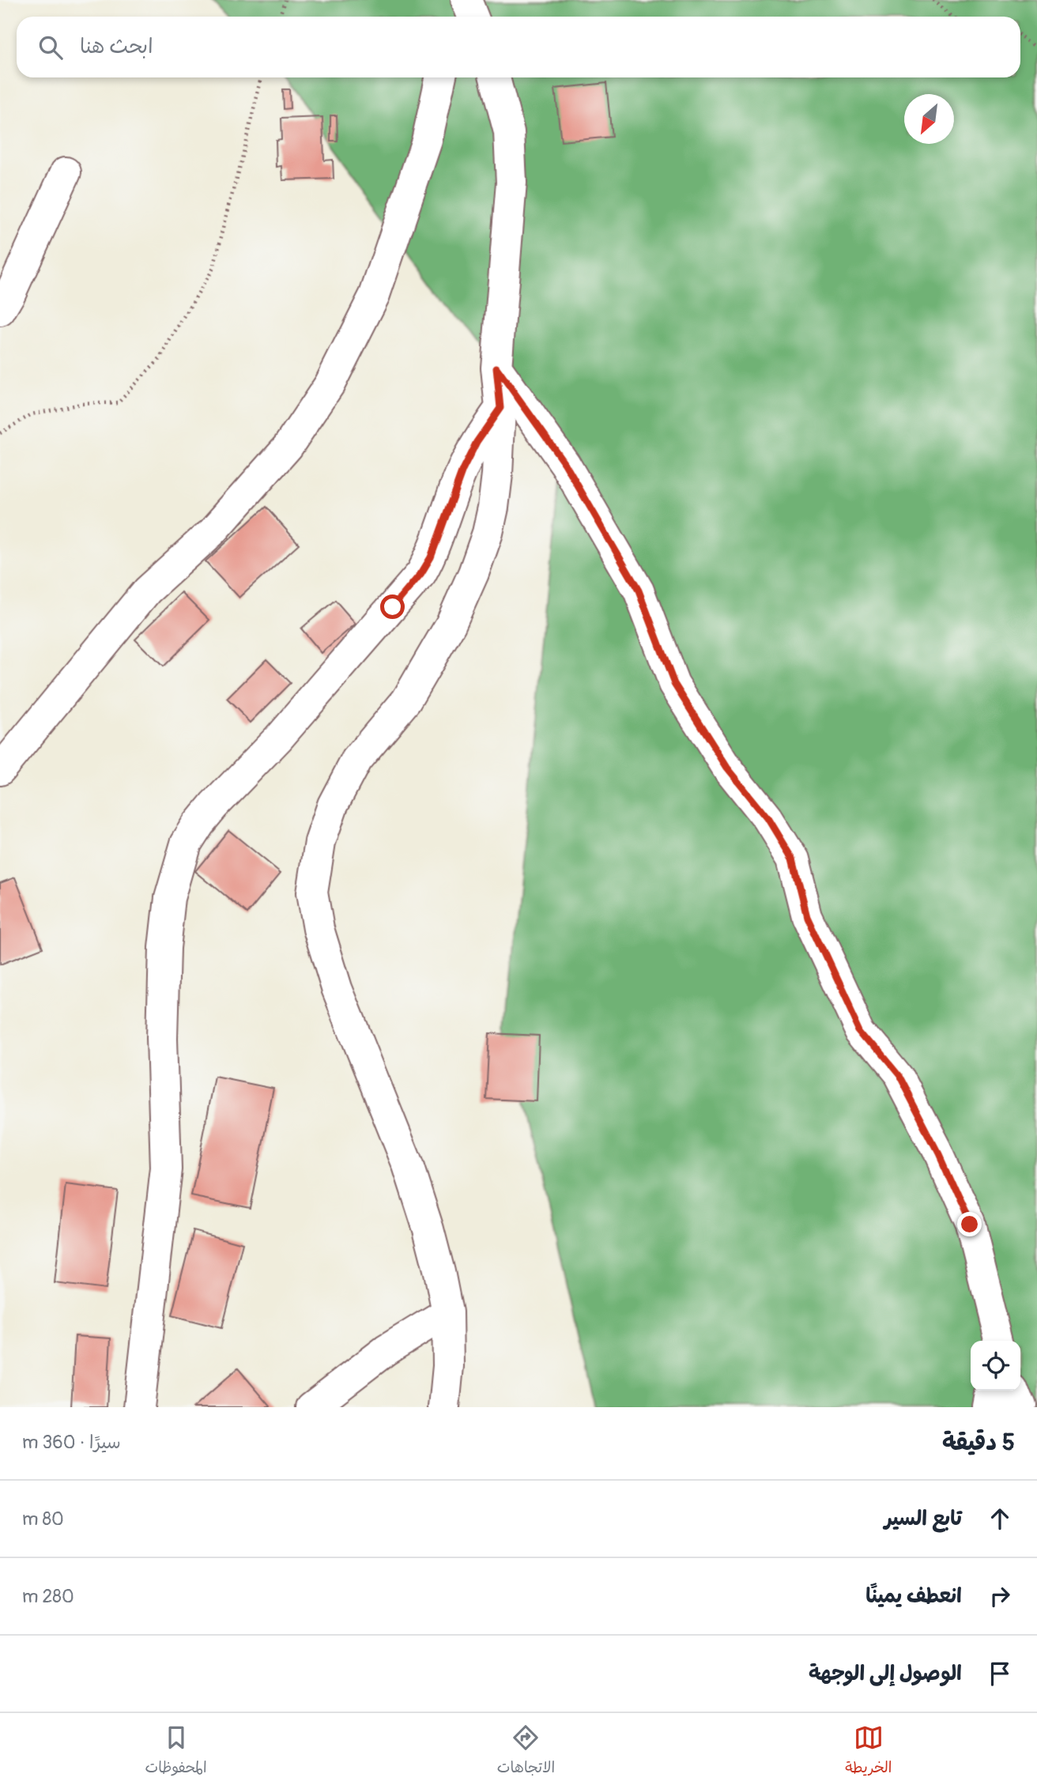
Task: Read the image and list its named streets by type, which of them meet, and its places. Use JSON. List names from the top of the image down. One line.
{"north":"bottom left","page":{"search":"ابحث هنا","heading":["5 دقيقة","سيرًا · 360 m"],"list":[["تابع السير","80 m"],["انعطف يمينًا","280 m"],"الوصول إلى الوجهة"],"nav":["الخريطة","الاتجاهات","المحفوظات"]}}
